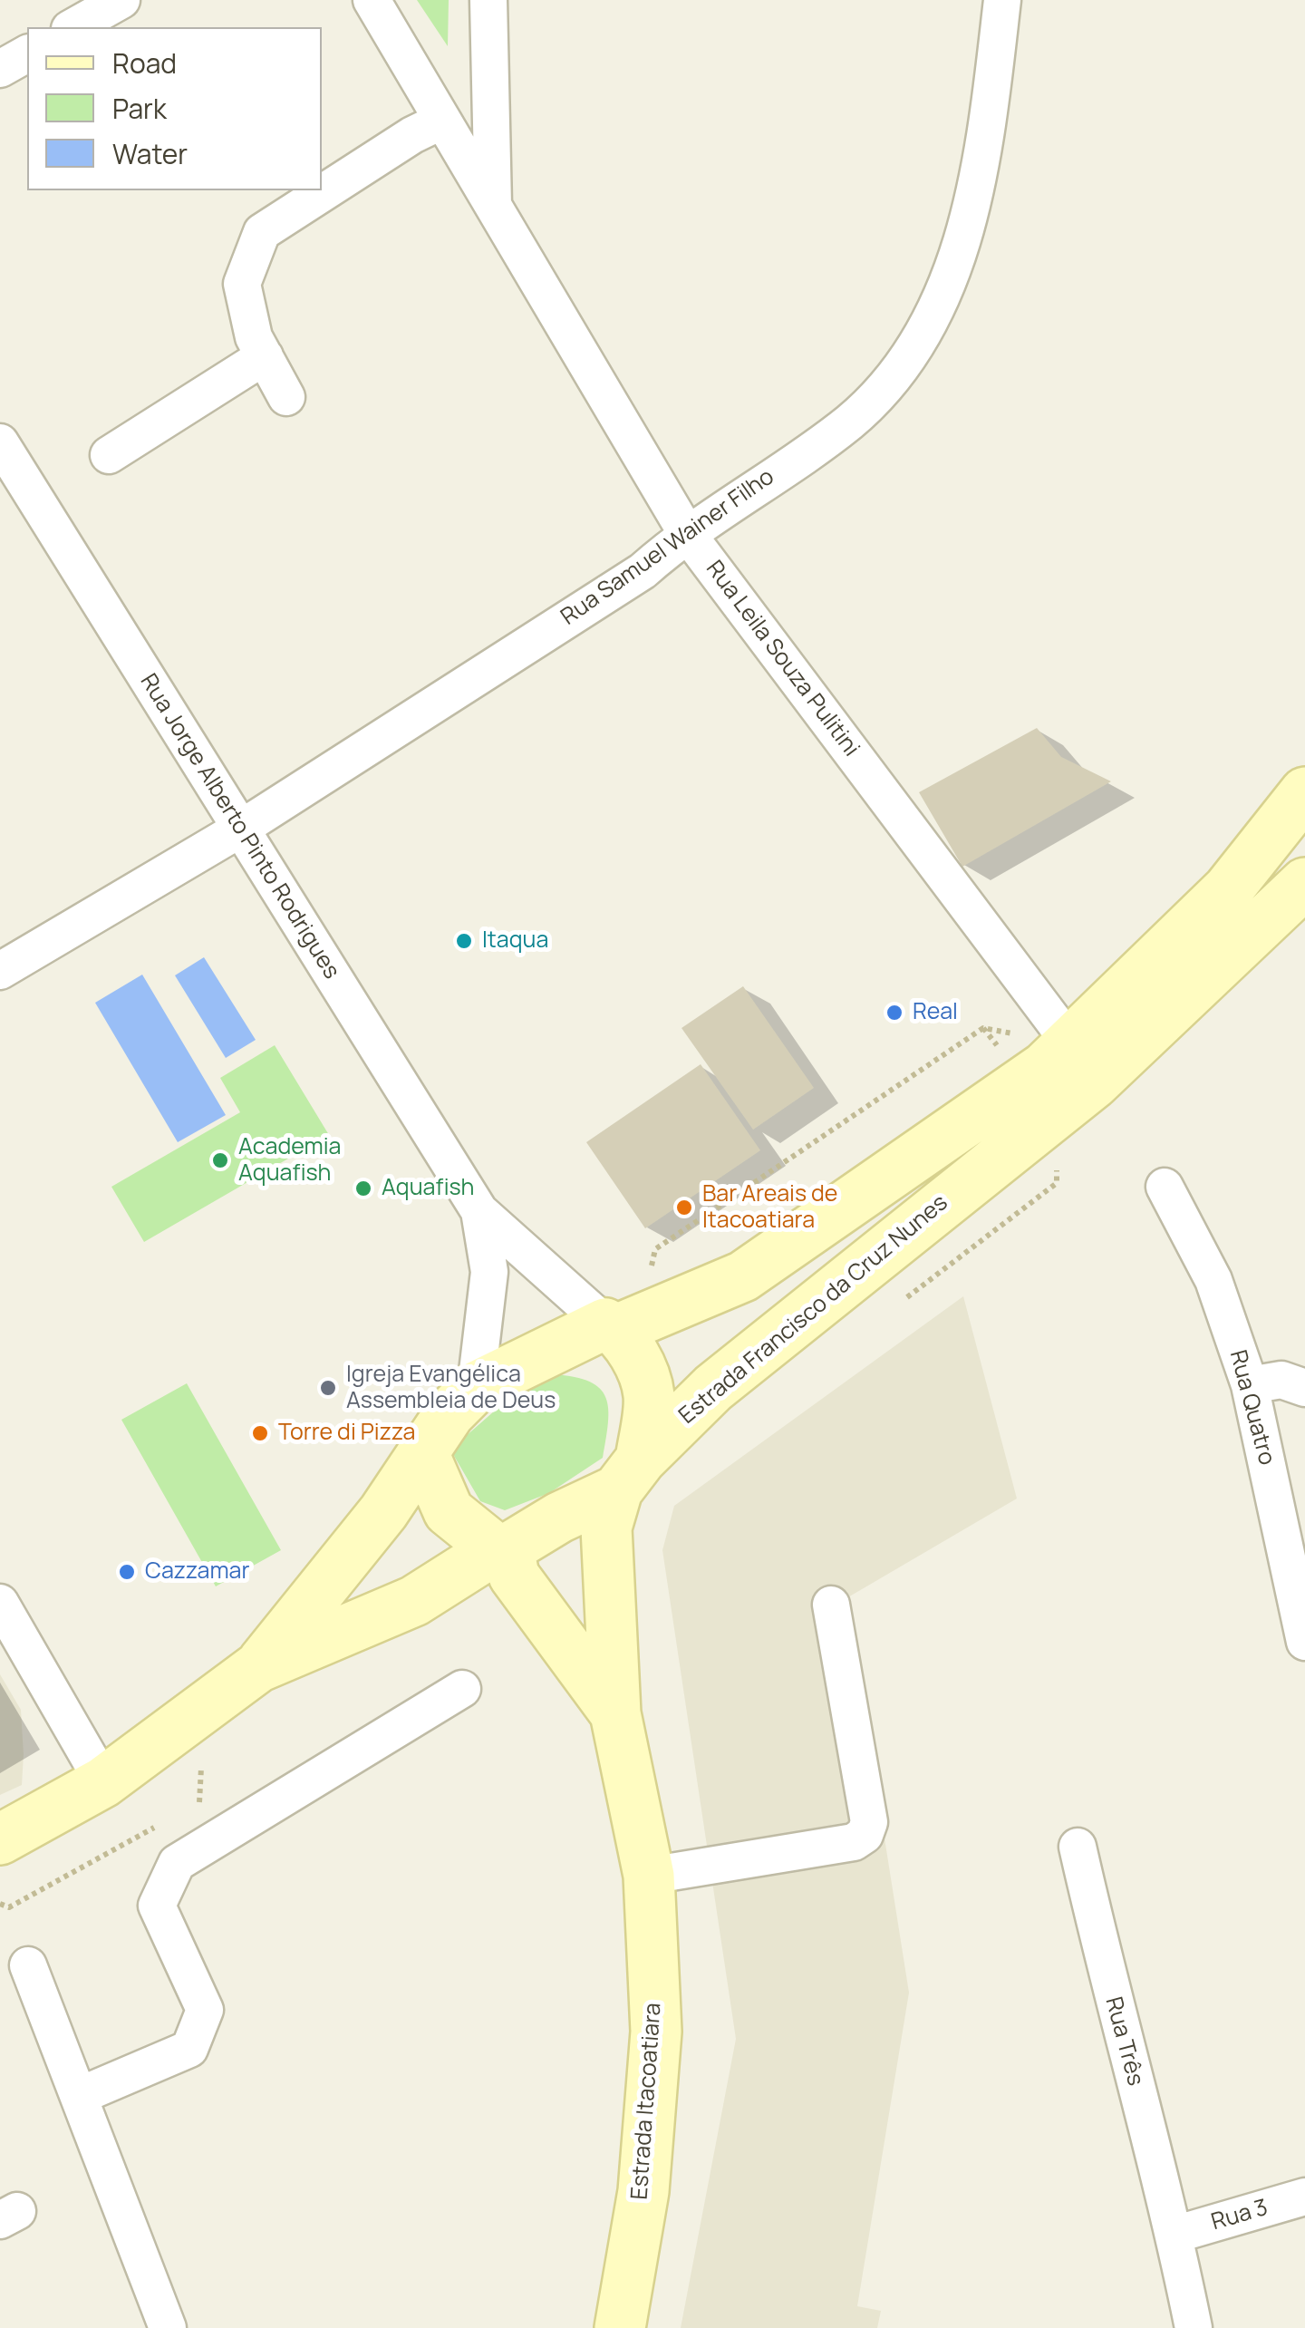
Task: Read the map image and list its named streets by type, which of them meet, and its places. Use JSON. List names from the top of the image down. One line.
{"streets":{"street":["Rua Samuel Wainer Filho","Rua Leila Souza Pulitini","Rua Jorge Alberto Pinto Rodrigues","Estrada Francisco da Cruz Nunes","Rua Quatro","Rua Três","Estrada Itacoatiara","Rua 3"]},"crossings":[["Rua Samuel Wainer Filho","Rua Leila Souza Pulitini"],["Rua Samuel Wainer Filho","Rua Jorge Alberto Pinto Rodrigues"],["Rua Leila Souza Pulitini","Estrada Francisco da Cruz Nunes"],["Rua Jorge Alberto Pinto Rodrigues","Estrada Francisco da Cruz Nunes"],["Rua Jorge Alberto Pinto Rodrigues","Estrada Itacoatiara"],["Estrada Francisco da Cruz Nunes","Estrada Itacoatiara"],["Rua Três","Rua 3"]],"places":["Itaqua","Real","Academia Aquafish","Aquafish","Bar Areais de Itacoatiara","Igreja Evangélica Assembleia de Deus","Torre di Pizza","Cazzamar"],"legend":["Road","Park","Water"]}
